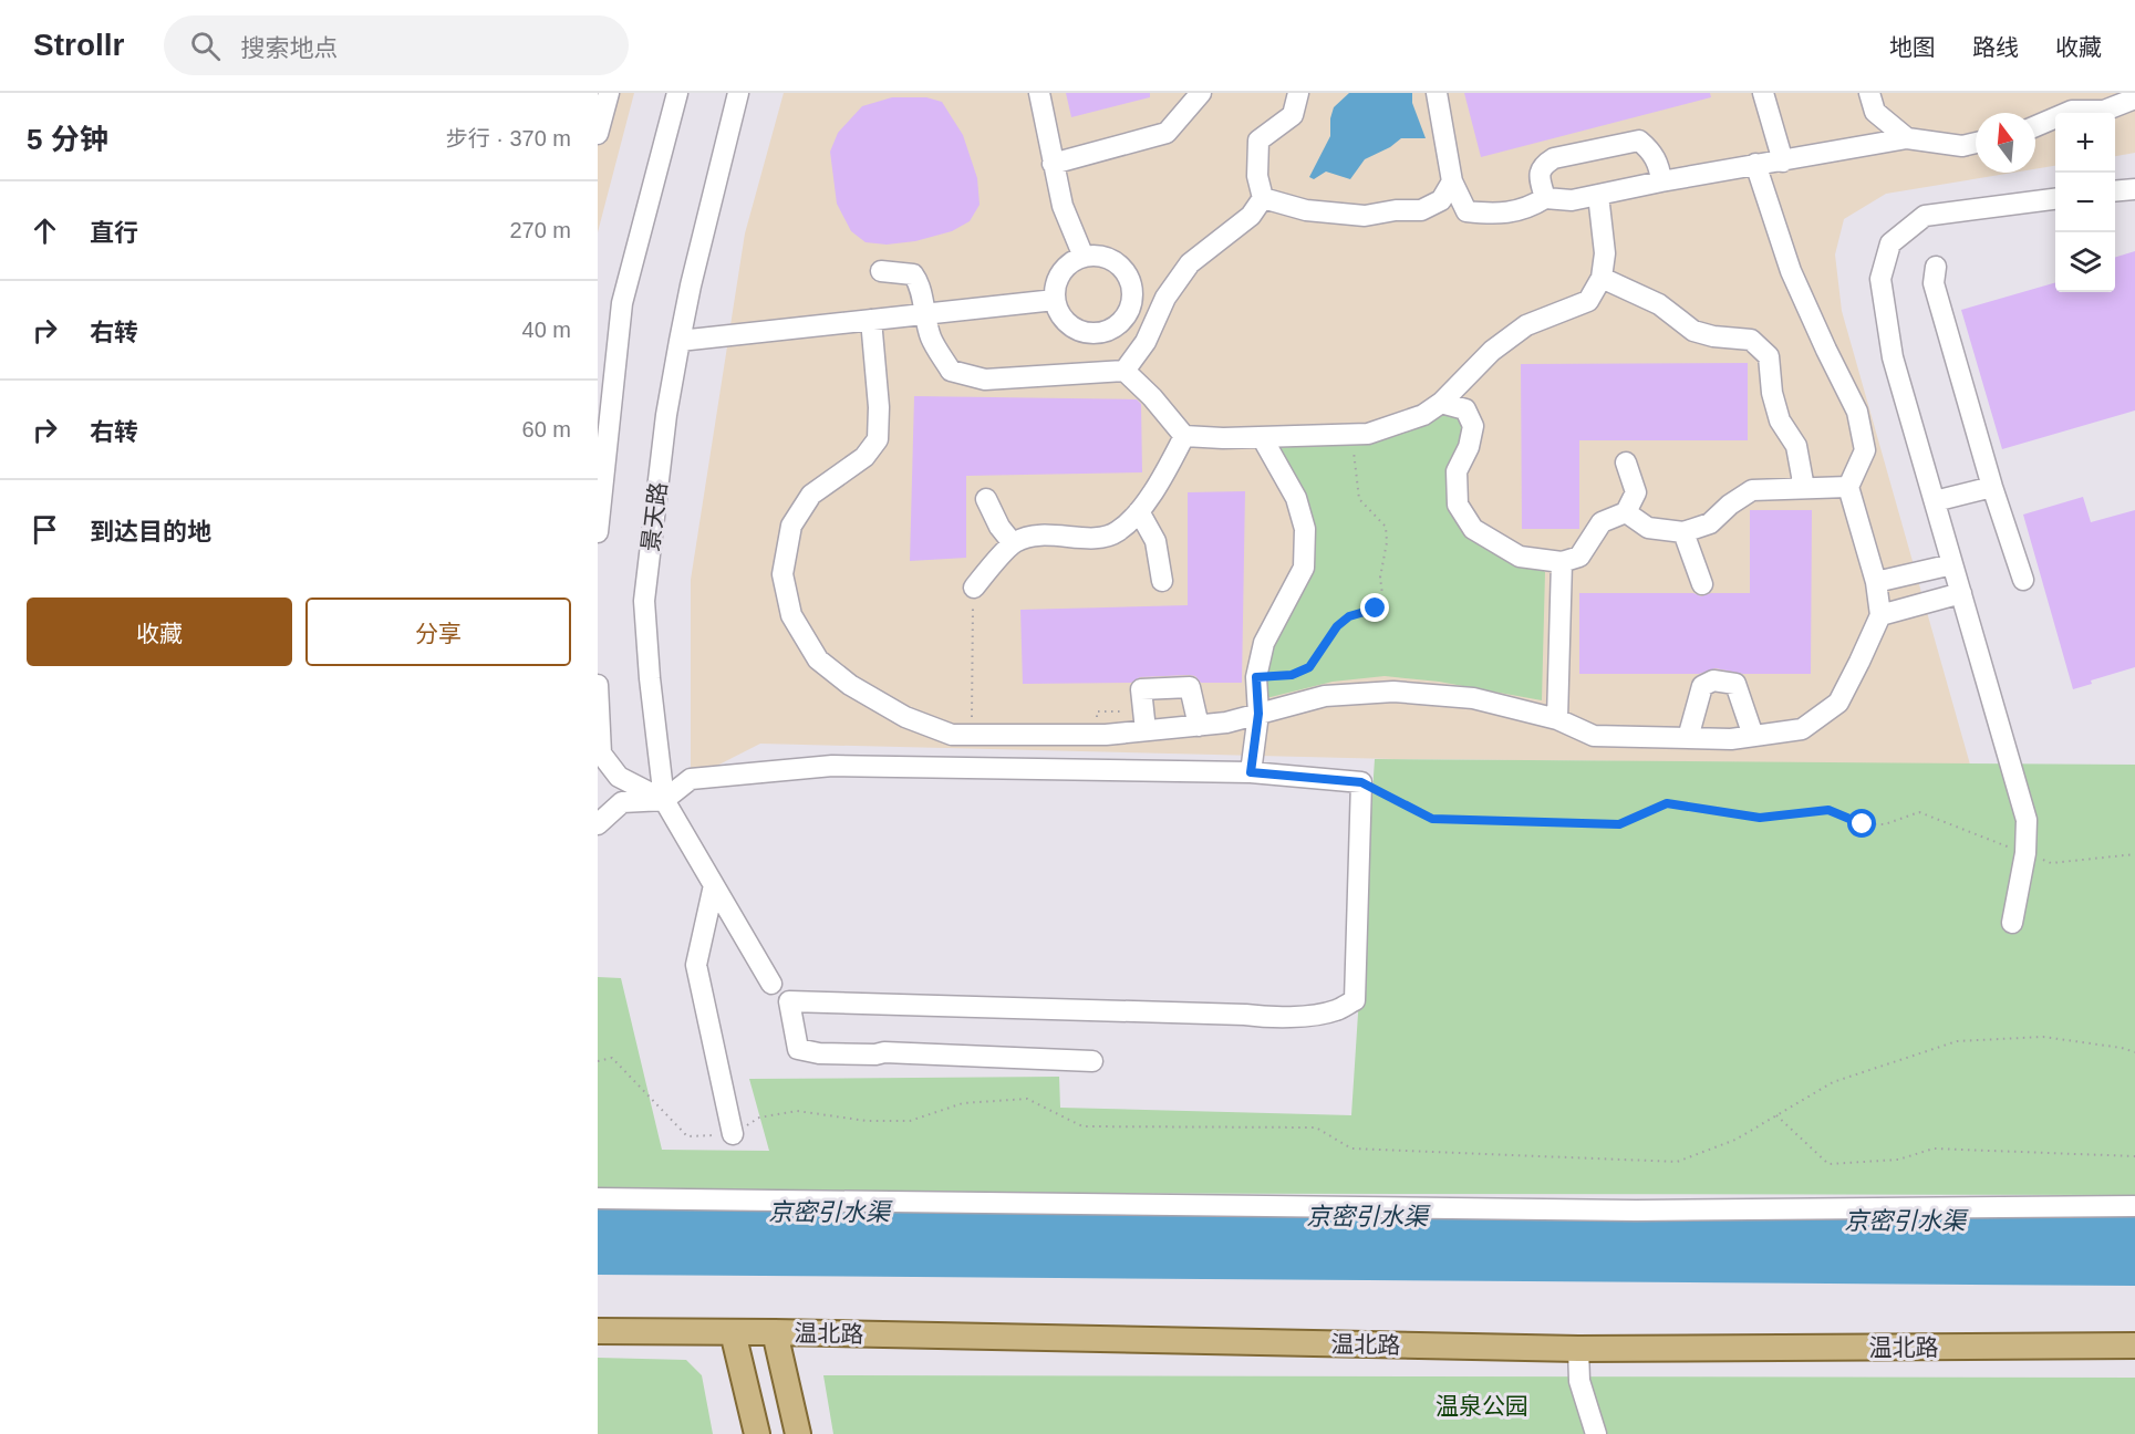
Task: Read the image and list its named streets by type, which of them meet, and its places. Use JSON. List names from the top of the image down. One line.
{"streets":{"main road":["温北路"],"street":["景天路"]},"water":["京密引水渠"],"parks":["温泉公园"],"north":"top","page":{"header":"Strollr","search":"搜索地点","nav":["地图","路线","收藏"],"heading":["5 分钟","步行 · 370 m"],"map_buttons":["+","−"],"list":[["直行","270 m"],["右转","40 m"],["右转","60 m"],"到达目的地"],"buttons":["收藏","分享"]}}
